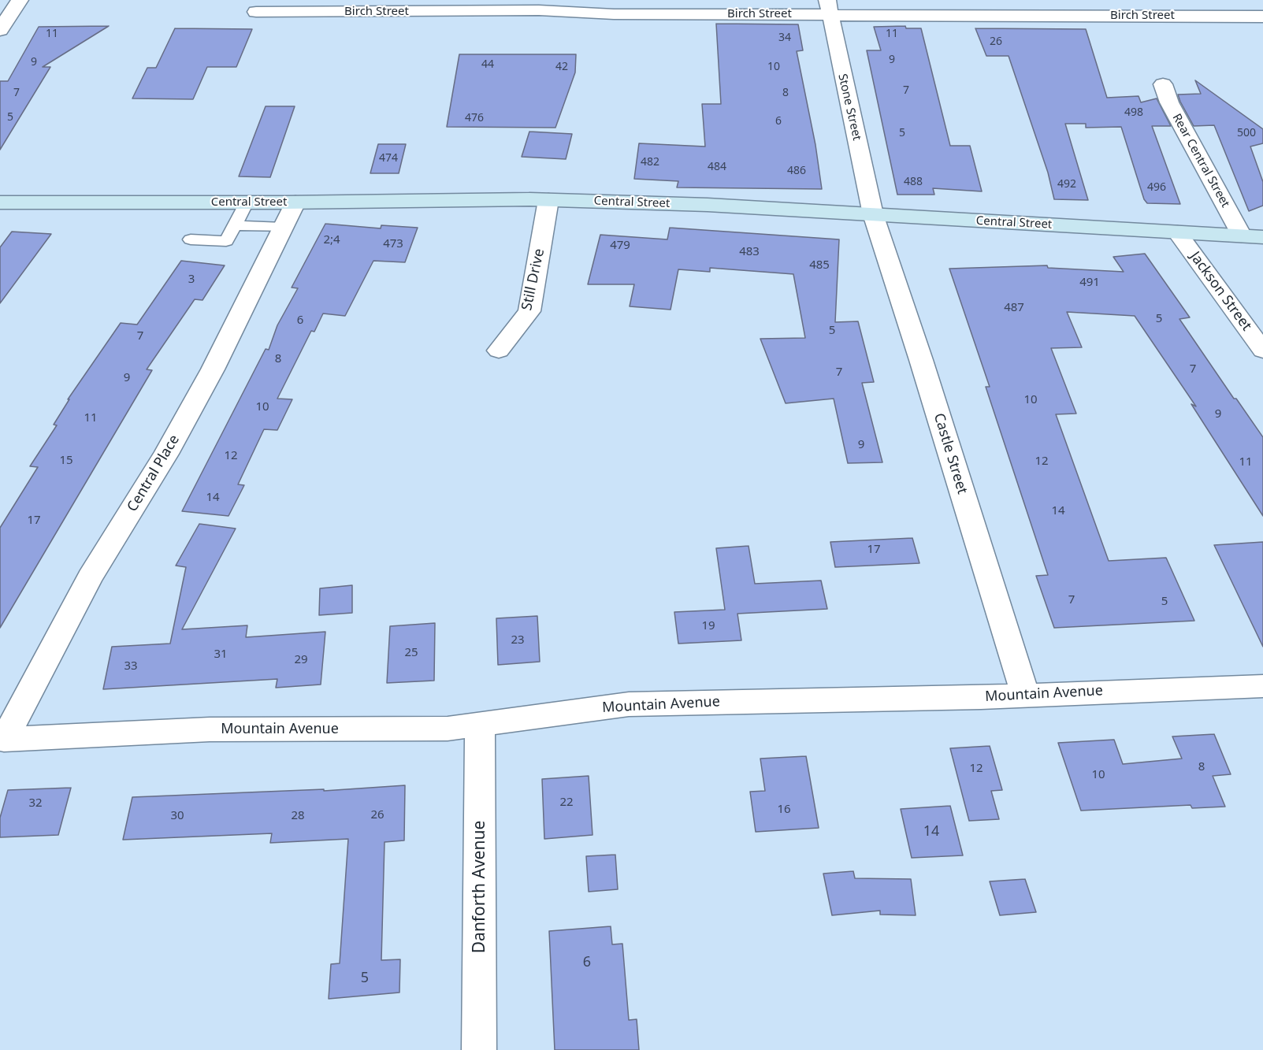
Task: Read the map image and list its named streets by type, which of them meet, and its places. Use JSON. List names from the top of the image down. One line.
{"streets":{"main road":["Central Street"],"street":["Birch Street","Stone Street","Rear Central Street","Still Drive","Jackson Street","Castle Street","Central Place","Mountain Avenue","Danforth Avenue"]},"crossings":[["Birch Street","Stone Street"],["Stone Street","Central Street"],["Stone Street","Castle Street"],["Rear Central Street","Central Street"],["Central Street","Still Drive"],["Central Street","Jackson Street"],["Central Street","Castle Street"],["Central Street","Central Place"],["Castle Street","Mountain Avenue"],["Central Place","Mountain Avenue"],["Mountain Avenue","Danforth Avenue"]],"house_numbers":["11","11","34","26","9","9","44","42","10","7","7","8","498","5","476","6","5","500","474","482","484","486","488","492","496","2;4","473","479","483","485","3","491","487","5","6","5","7","8","7","7","9","10","10","9","11","9","12","15","12","11","14","14","17","17","7","5","19","23","25","31","29","33","8","12","10","22","32","16","26","30","28","14","6","5"]}
